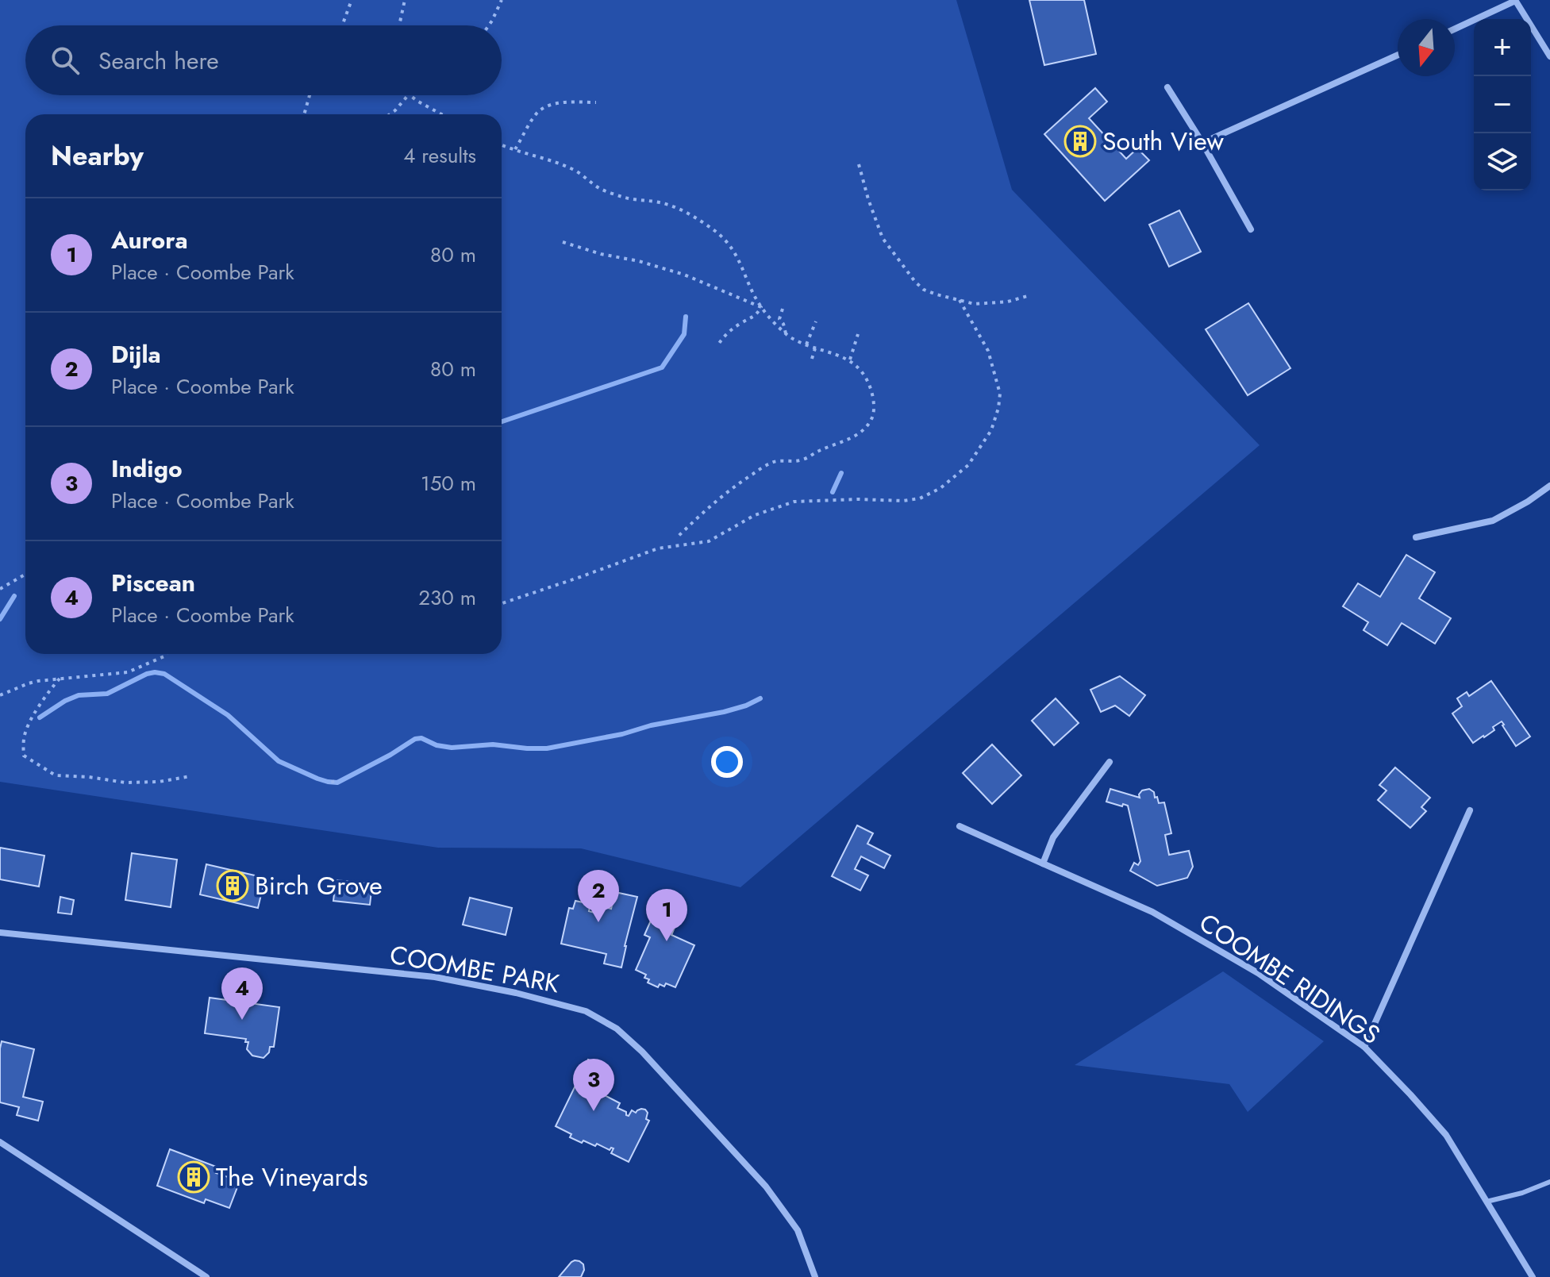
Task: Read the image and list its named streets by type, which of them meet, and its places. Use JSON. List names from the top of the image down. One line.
{"streets":{"street":["COOMBE PARK","COOMBE RIDINGS"]},"places":{"building":["South View","Birch Grove","The Vineyards"]},"north":"bottom","page":{"map_buttons":["+","−"],"search":"Search here","heading":["Nearby","4 results"],"list":[{"mark":"1","name":"Aurora","note":"Place · Coombe Park","value":"80 m"},{"mark":"2","name":"Dijla","note":"Place · Coombe Park","value":"80 m"},{"mark":"3","name":"Indigo","note":"Place · Coombe Park","value":"150 m"},{"mark":"4","name":"Piscean","note":"Place · Coombe Park","value":"230 m"}],"pins":["2","1","4","3"]}}
